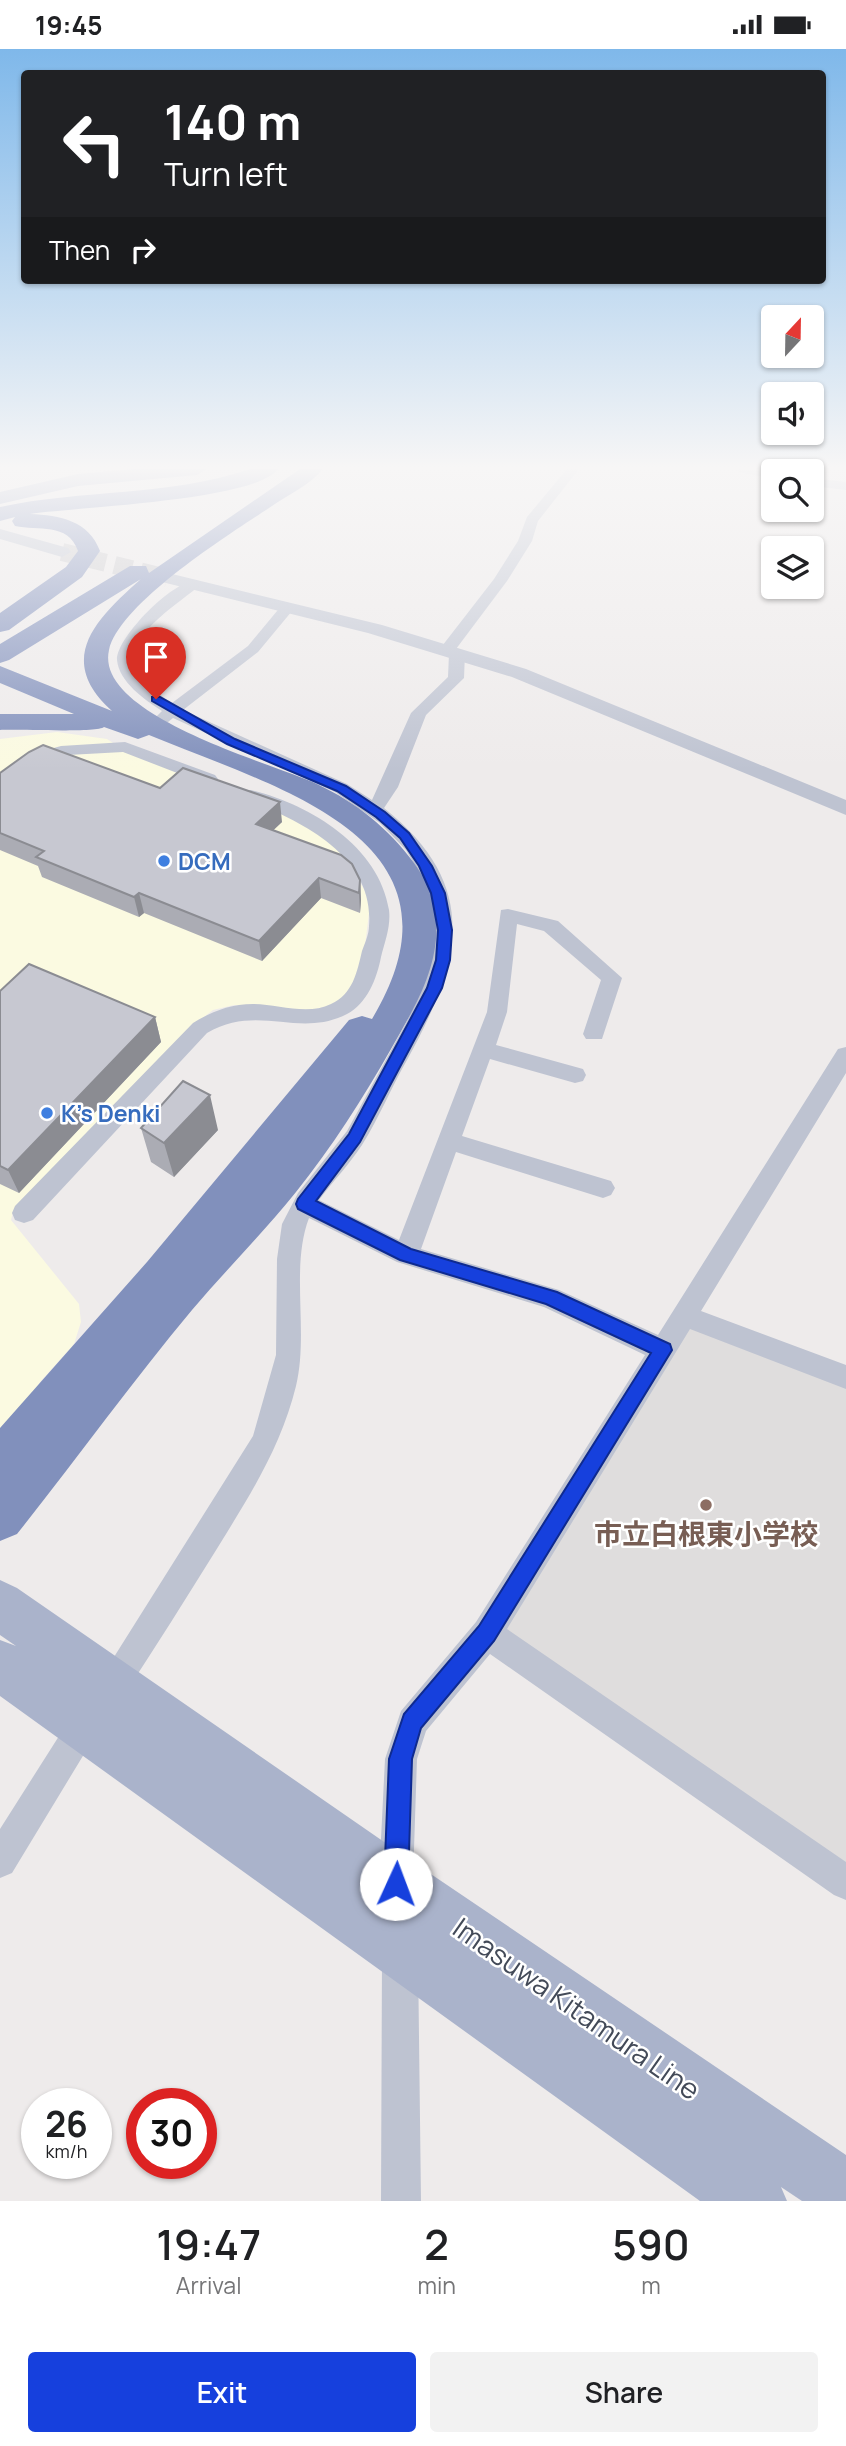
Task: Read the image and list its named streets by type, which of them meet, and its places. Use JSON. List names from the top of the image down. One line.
{"streets":{"main road":["Imasuwa Kitamura Line"]},"places":["DCM","K's Denki","市立白根東小学校"],"north":"top","page":{"status":"19:45","turn":["140 m","Turn left"],"then":"Then","speed":"26 km/h","limit":"30","eta":["19:47","Arrival","2","min","590","m"],"buttons":["Exit","Share"]}}
